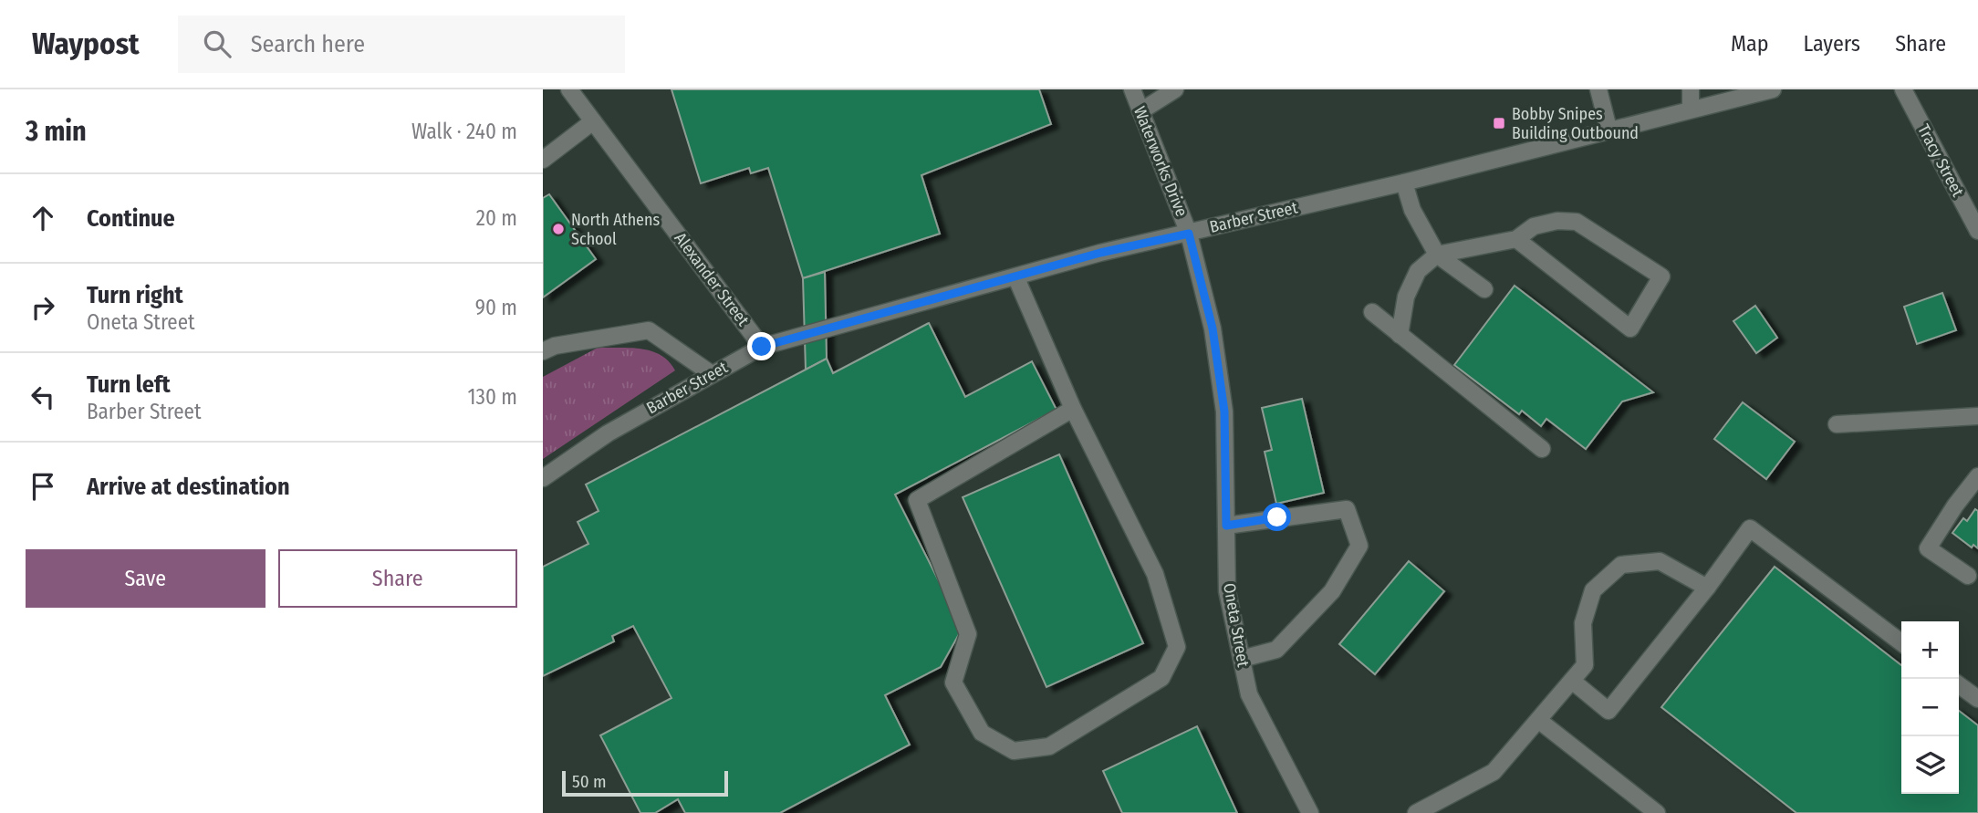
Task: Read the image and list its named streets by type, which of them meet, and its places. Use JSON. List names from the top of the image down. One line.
{"streets":{"street":["Tracy Street","Waterworks Drive","Barber Street","Alexander Street","Oneta Street"]},"crossings":[["Waterworks Drive","Barber Street"],["Waterworks Drive","Oneta Street"],["Barber Street","Alexander Street"],["Barber Street","Oneta Street"]],"places":{"transit":["Bobby Snipes Building Outbound"],"other":["North Athens School"]},"scale_bar":"50 m","page":{"header":"Waypost","search":"Search here","nav":["Map","Layers","Share"],"heading":["3 min","Walk · 240 m"],"list":[["Continue","20 m"],["Turn right","Oneta Street","90 m"],["Turn left","Barber Street","130 m"],"Arrive at destination"],"buttons":["Save","Share"],"map_buttons":["+","−"],"scale":"50 m"}}
